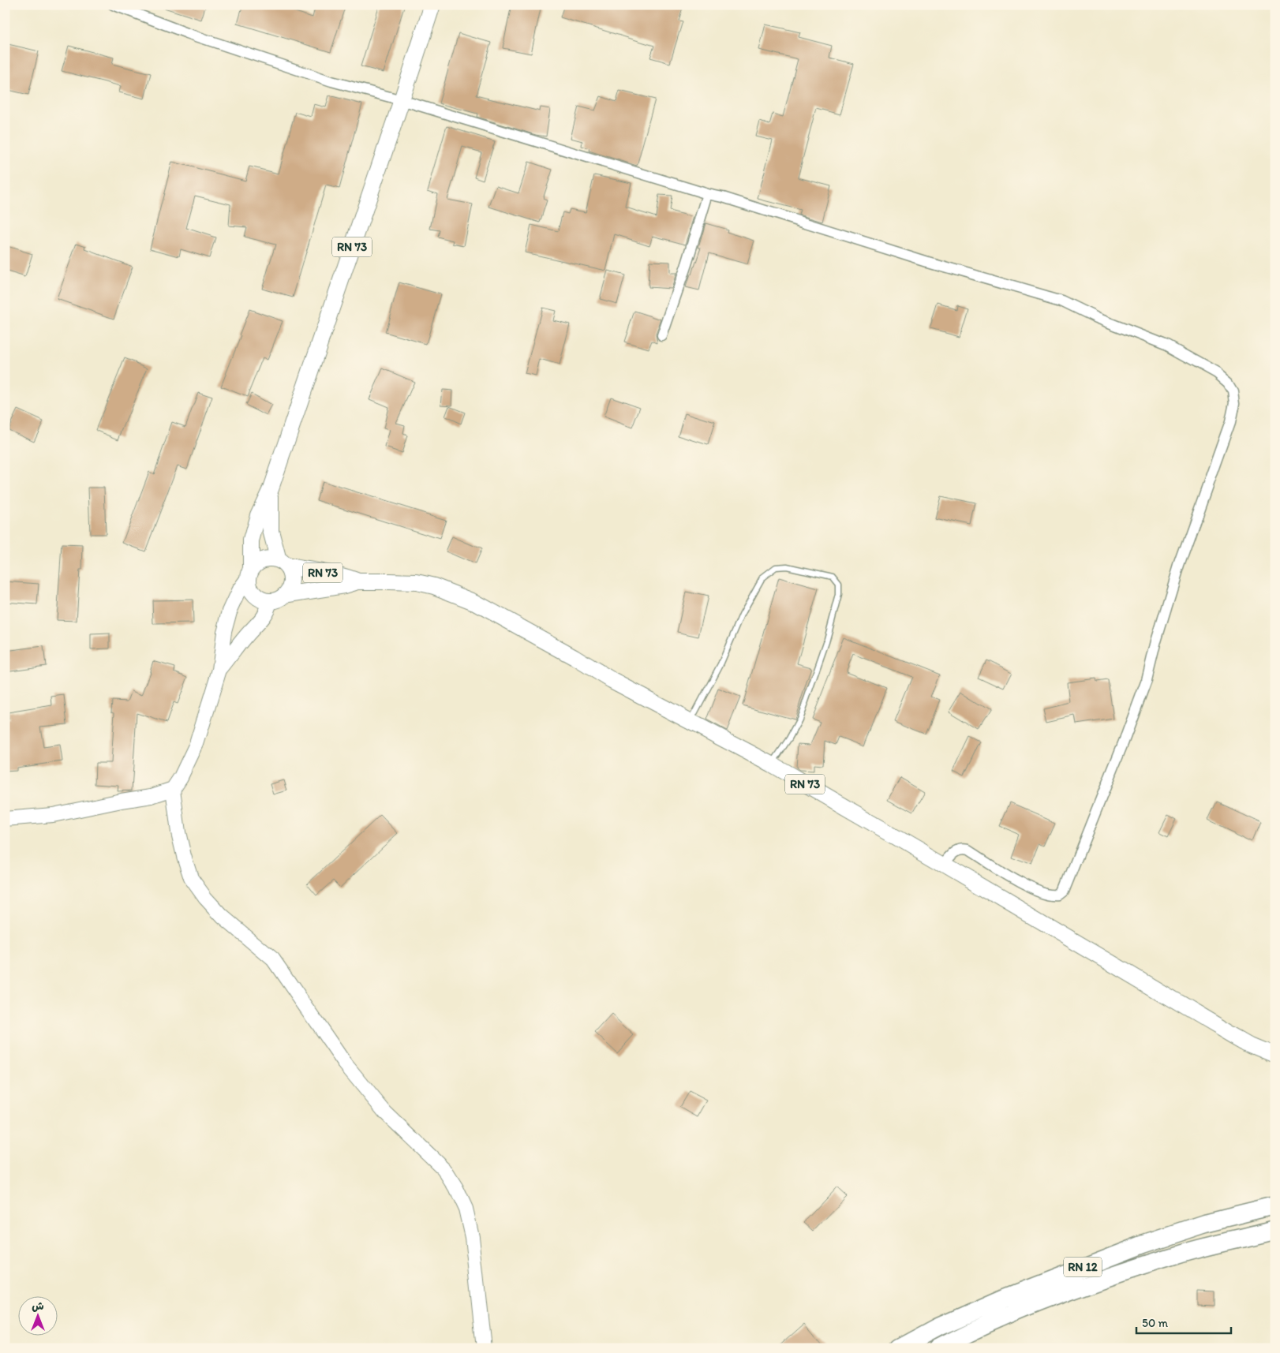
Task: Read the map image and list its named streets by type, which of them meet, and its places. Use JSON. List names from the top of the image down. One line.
{"streets":{"highway":["RN 12"],"main road":["RN 73"]},"scale_bar":"50 m","north":"top"}
